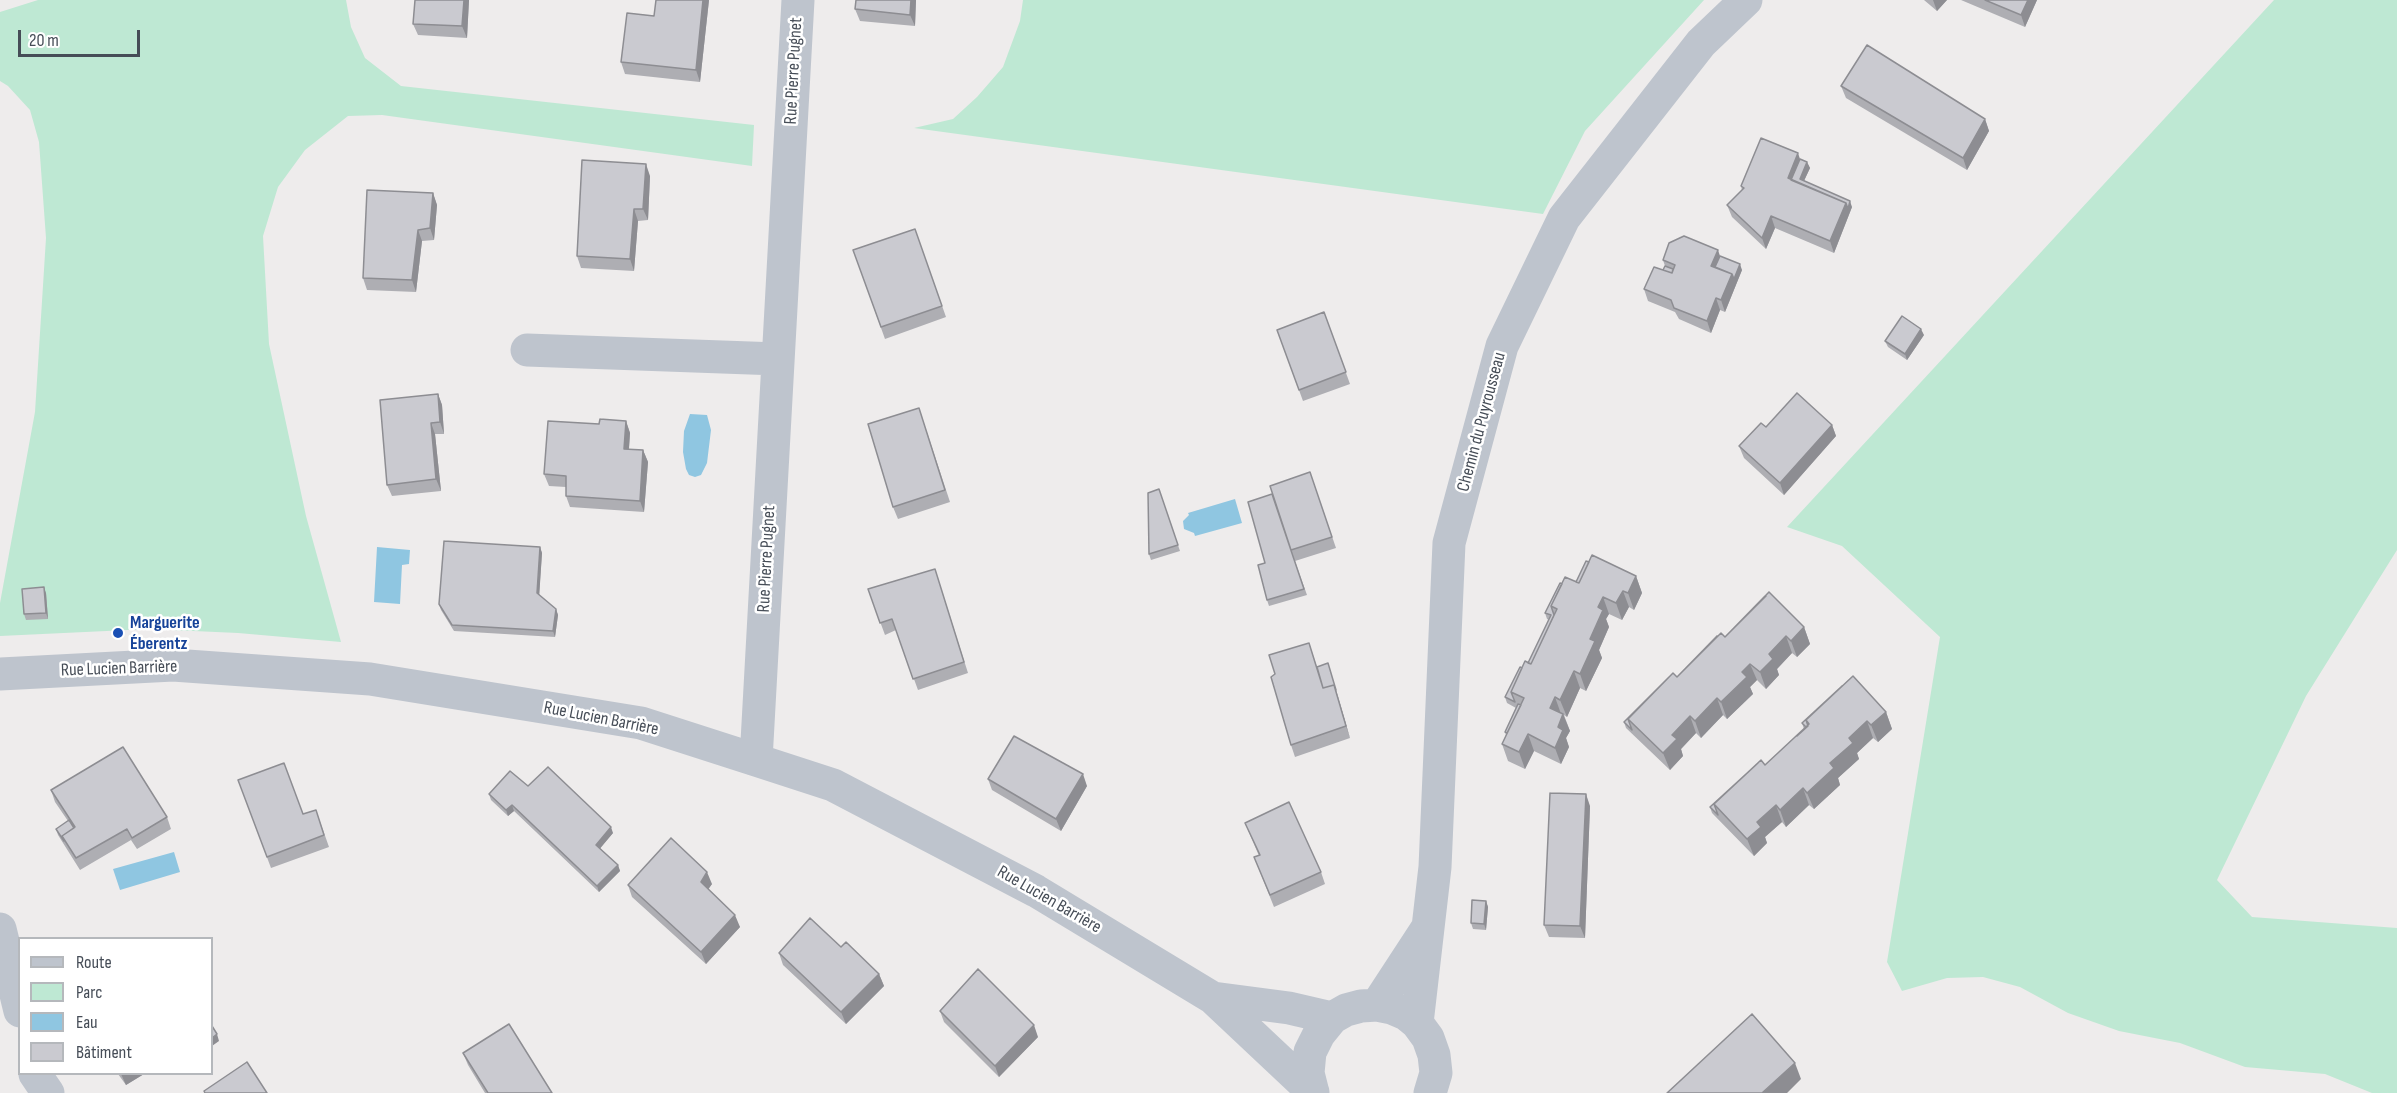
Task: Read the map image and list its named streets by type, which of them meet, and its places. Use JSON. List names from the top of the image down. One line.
{"streets":{"street":["Rue Pierre Pugnet","Chemin du Puyrousseau","Rue Lucien Barrière"]},"crossings":[["Rue Pierre Pugnet","Rue Lucien Barrière"]],"places":["Marguerite Éberentz"],"legend":["Route","Parc","Eau","Bâtiment"],"scale_bar":"20 m"}
